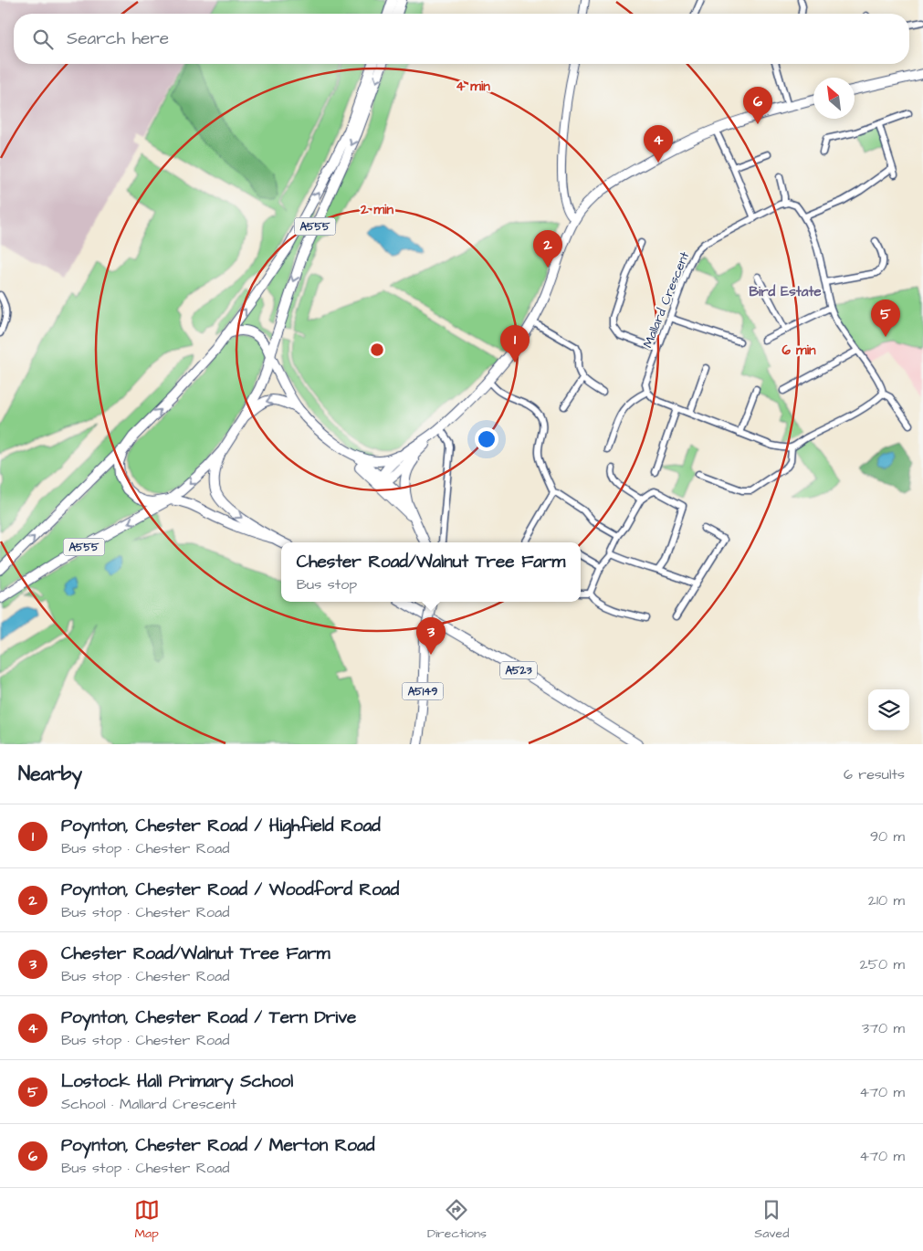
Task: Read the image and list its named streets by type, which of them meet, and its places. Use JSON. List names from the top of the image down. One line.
{"streets":{"main road":["A555","A523","A5149"],"street":["Mallard Crescent"]},"districts":["Bird Estate"],"north":"top left","page":{"search":"Search here","pins":["6","4","2","5","1","3"],"popup":["Chester Road/Walnut Tree Farm","Bus stop"],"heading":["Nearby","6 results"],"list":[{"mark":"1","name":"Poynton, Chester Road / Highfield Road","note":"Bus stop · Chester Road","value":"90 m"},{"mark":"2","name":"Poynton, Chester Road / Woodford Road","note":"Bus stop · Chester Road","value":"210 m"},{"mark":"3","name":"Chester Road/Walnut Tree Farm","note":"Bus stop · Chester Road","value":"250 m"},{"mark":"4","name":"Poynton, Chester Road / Tern Drive","note":"Bus stop · Chester Road","value":"370 m"},{"mark":"5","name":"Lostock Hall Primary School","note":"School · Mallard Crescent","value":"470 m"},{"mark":"6","name":"Poynton, Chester Road / Merton Road","note":"Bus stop · Chester Road","value":"470 m"}],"nav":["Map","Directions","Saved"]},"rings":["4 min","2 min","6 min"]}
